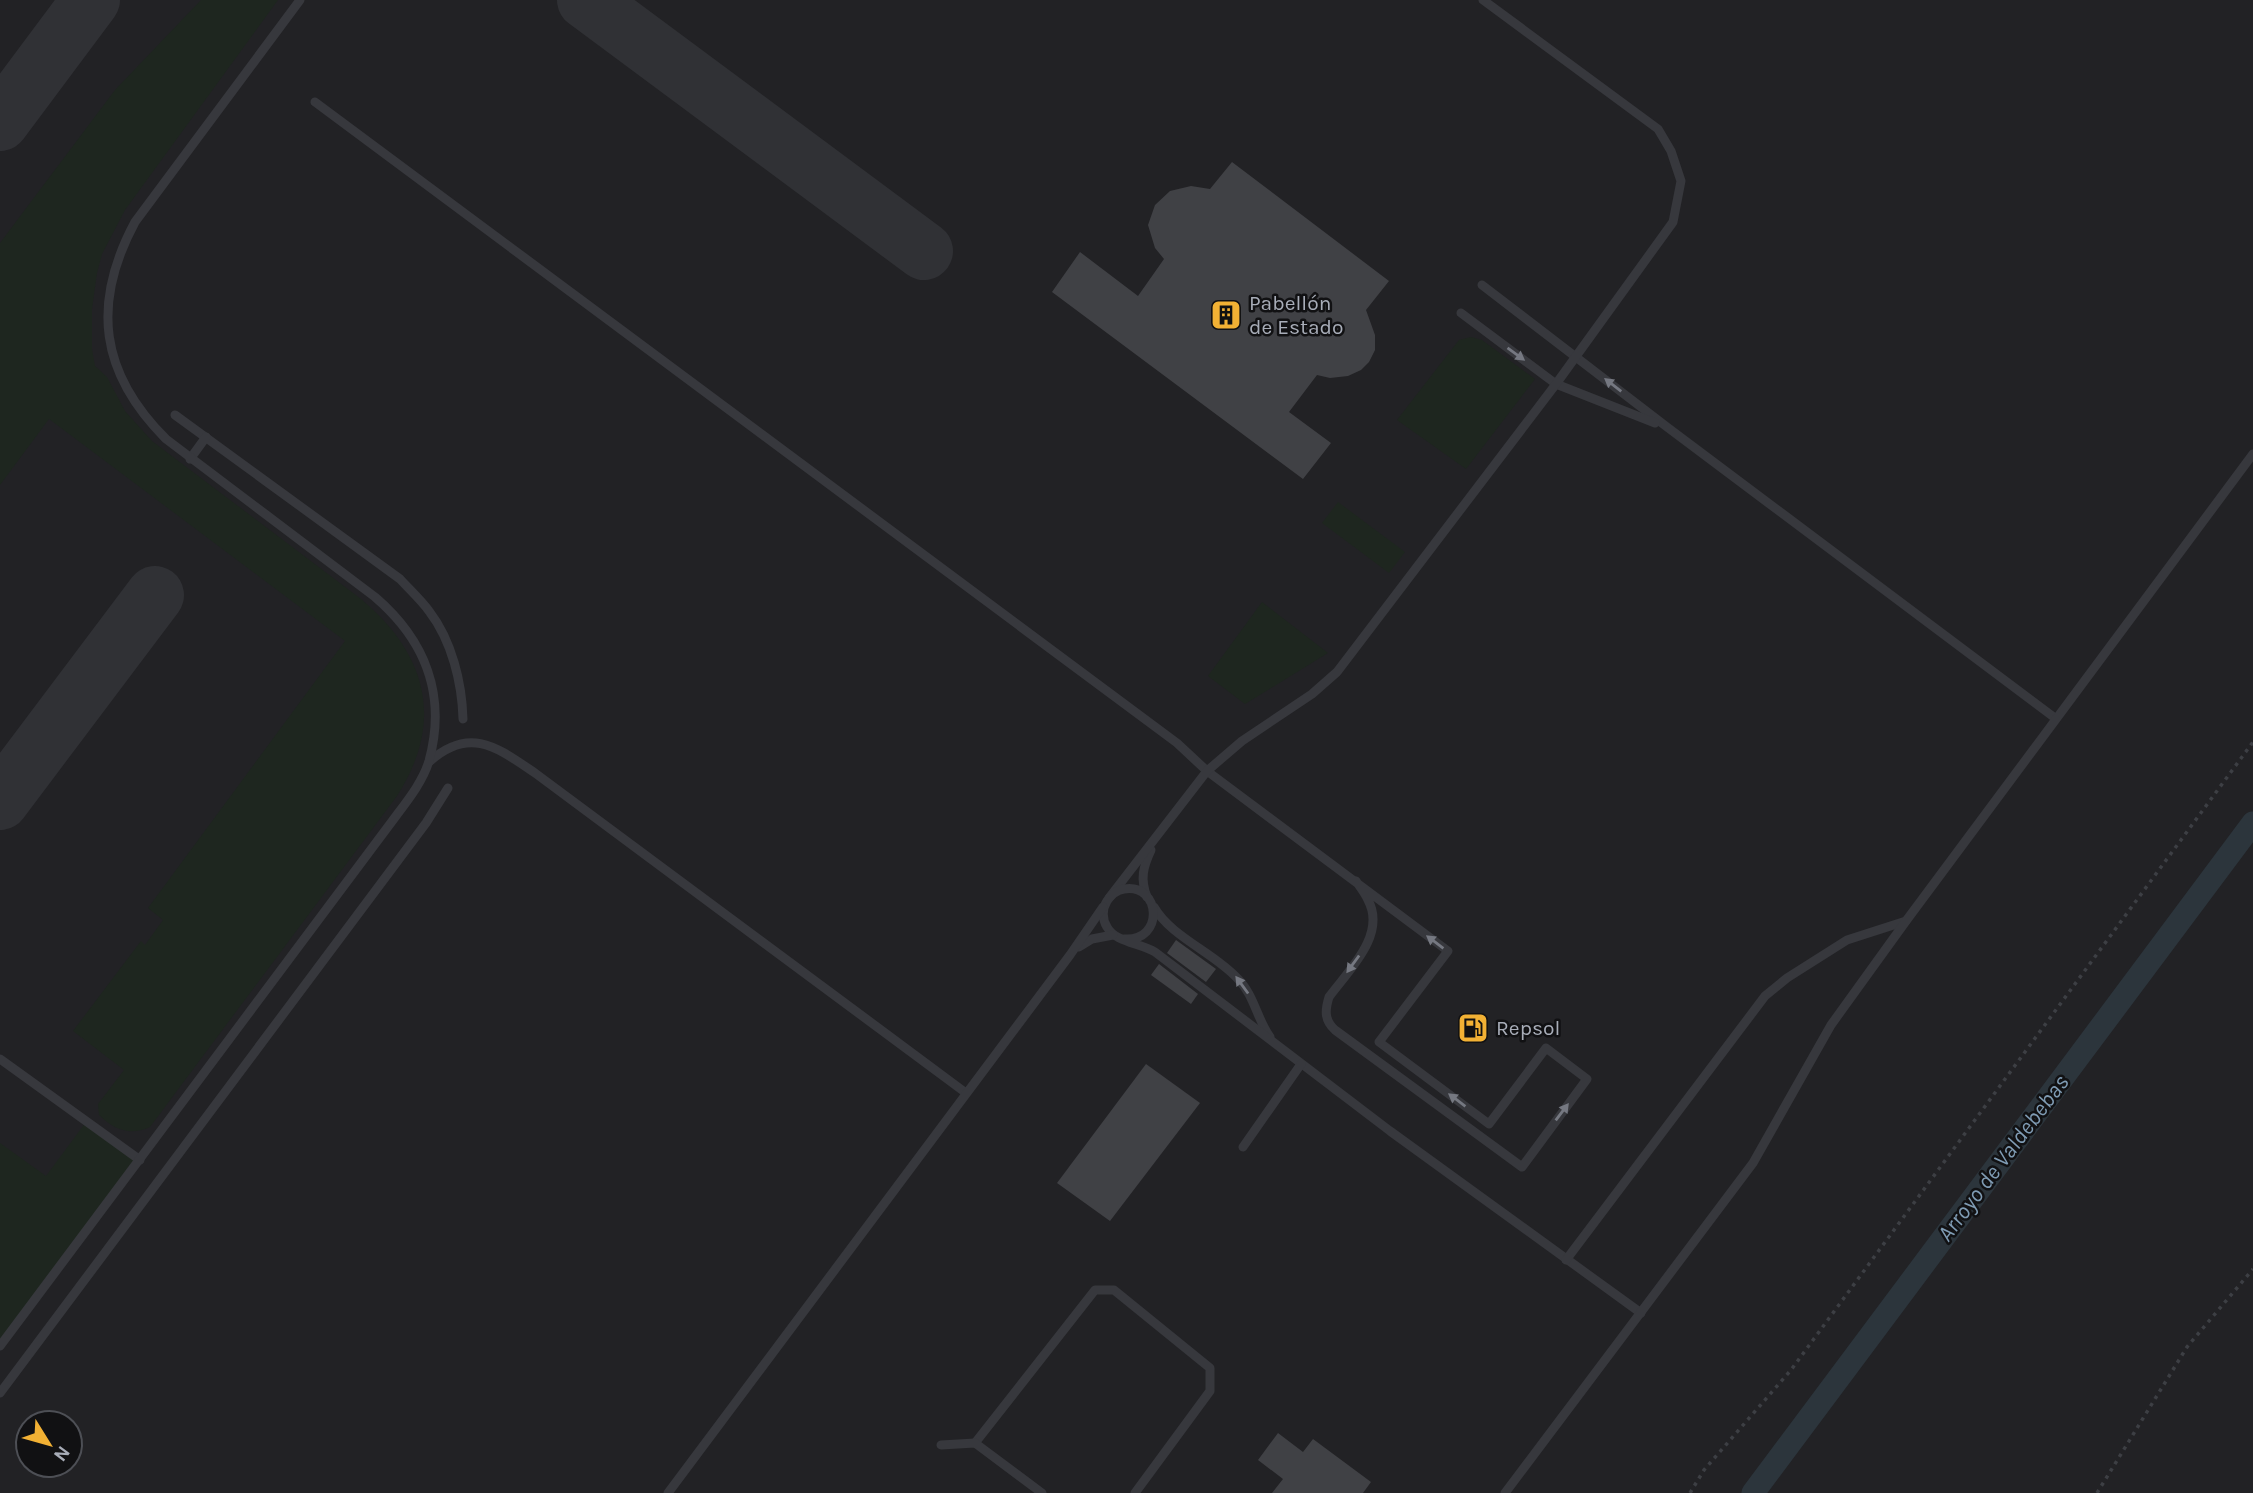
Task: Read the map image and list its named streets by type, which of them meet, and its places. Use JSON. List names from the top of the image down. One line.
{"water":["Arroyo de Valdebebas"],"places":{"building":["Pabellón de Estado"],"fuel station":["Repsol"]},"north":"bottom right"}
